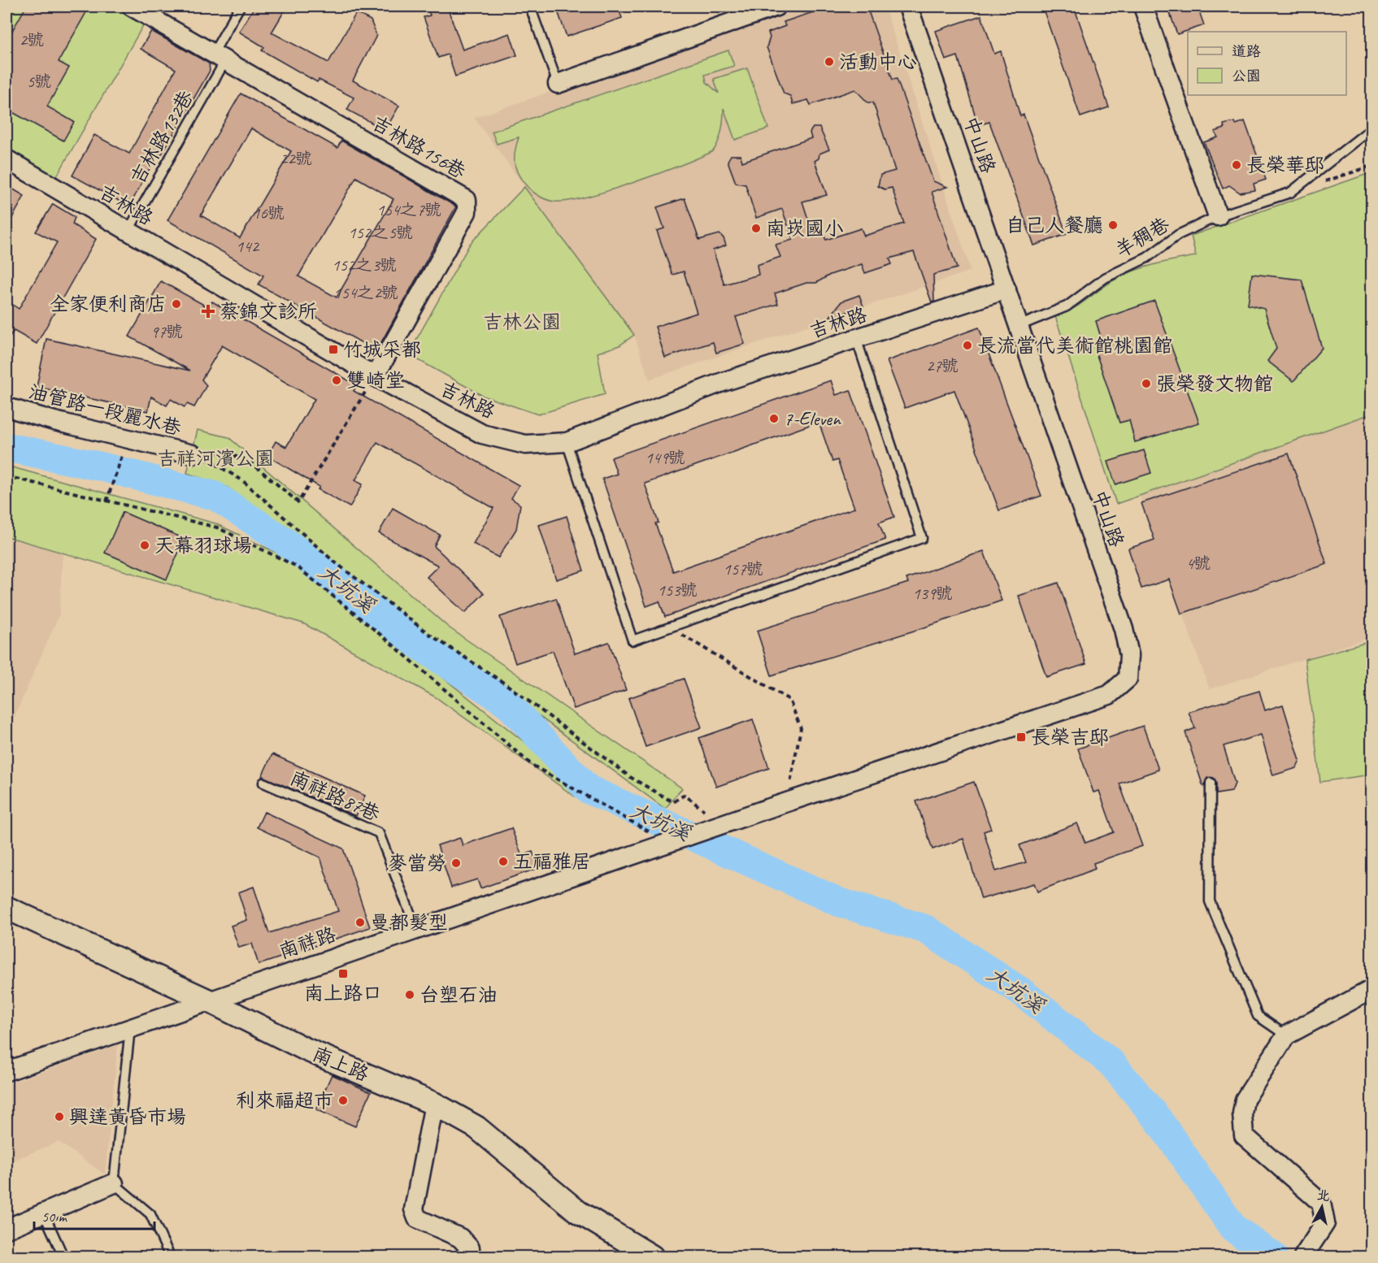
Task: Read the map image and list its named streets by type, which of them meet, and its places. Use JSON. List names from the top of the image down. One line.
{"streets":{"street":["中山路","吉林路156巷","吉林路","油管路一段麗水巷","南祥路","南上路"],"lane":["吉林路132巷","羊稠巷","南祥路87巷"]},"crossings":[["吉林路132巷","吉林路156巷"],["吉林路132巷","吉林路"],["中山路","吉林路"],["中山路","羊稠巷"],["中山路","南祥路"],["吉林路156巷","吉林路"],["南祥路87巷","南祥路"],["南祥路","南上路"]],"water":["大坑溪"],"parks":["吉林公園","吉祥河濱公園"],"places":{"other":["活動中心","長榮華邸","自己人餐廳","南崁國小","全家便利商店","長流當代美術館桃園館","雙崎堂","張榮發文物館","7-Eleven","天幕羽球場","五福雅居","麥當勞","曼都髮型","台塑石油","利來福超市","興達黃昏市場"],"health":["蔡錦文診所"],"transit":["竹城采都","長榮吉邸","南上路口"]},"house_numbers":["2號","5號","22號","154之7號","16號","152之5號","142","152之3號","154之2號","97號","27號","149號","4號","157號","153號","139號"],"legend":["道路","公園"],"scale_bar":"50 m","north":"top"}
